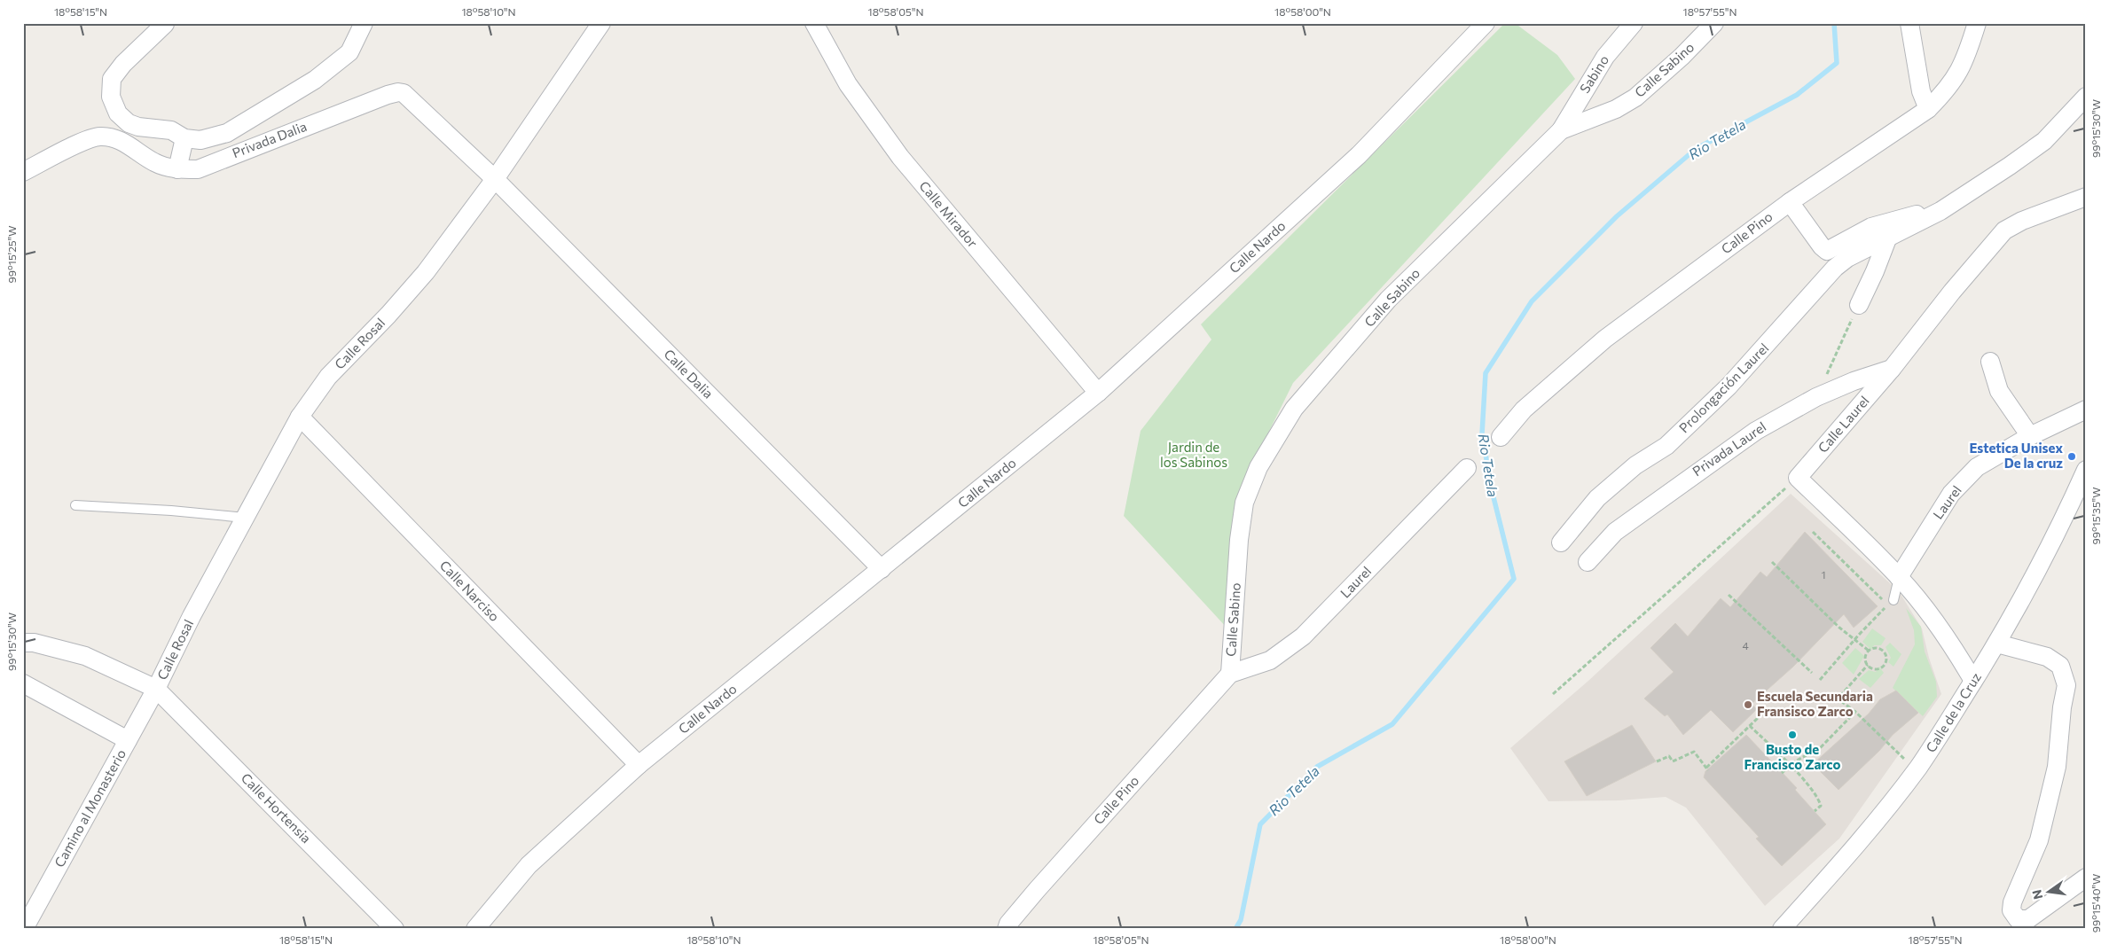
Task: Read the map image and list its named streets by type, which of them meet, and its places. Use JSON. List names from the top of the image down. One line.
{"streets":{"street":["Calle Sabino","Sabino","Privada Dalia","Calle Mirador","Calle Pino","Calle Nardo","Calle Rosal","Calle Dalia","Prolongación Laurel","Calle Laurel","Privada Laurel","Laurel","Calle Narciso","Calle de la Cruz","Camino al Monasterio","Calle Hortensia"]},"crossings":[["Calle Sabino","Sabino"],["Calle Sabino","Calle Pino"],["Calle Sabino","Laurel"],["Privada Dalia","Calle Rosal"],["Privada Dalia","Calle Dalia"],["Calle Mirador","Calle Nardo"],["Calle Pino","Laurel"],["Calle Nardo","Calle Dalia"],["Calle Nardo","Calle Narciso"],["Calle Rosal","Calle Dalia"],["Calle Rosal","Calle Narciso"],["Calle Rosal","Camino al Monasterio"],["Calle Rosal","Calle Hortensia"],["Calle Laurel","Privada Laurel"],["Camino al Monasterio","Calle Hortensia"]],"water":["Rio Tetela"],"parks":["Jardin de los Sabinos"],"places":["Estetica Unisex De la cruz","Escuela Secundaria Fransisco Zarco","Busto de Francisco Zarco"],"house_numbers":["1","4"],"north":"left","coordinates":["18°58'15\"N","18°58'10\"N","18°58'05\"N","18°58'00\"N","18°57'55\"N","99°15'30\"W","99°15'25\"W","99°15'35\"W","99°15'40\"W"]}
